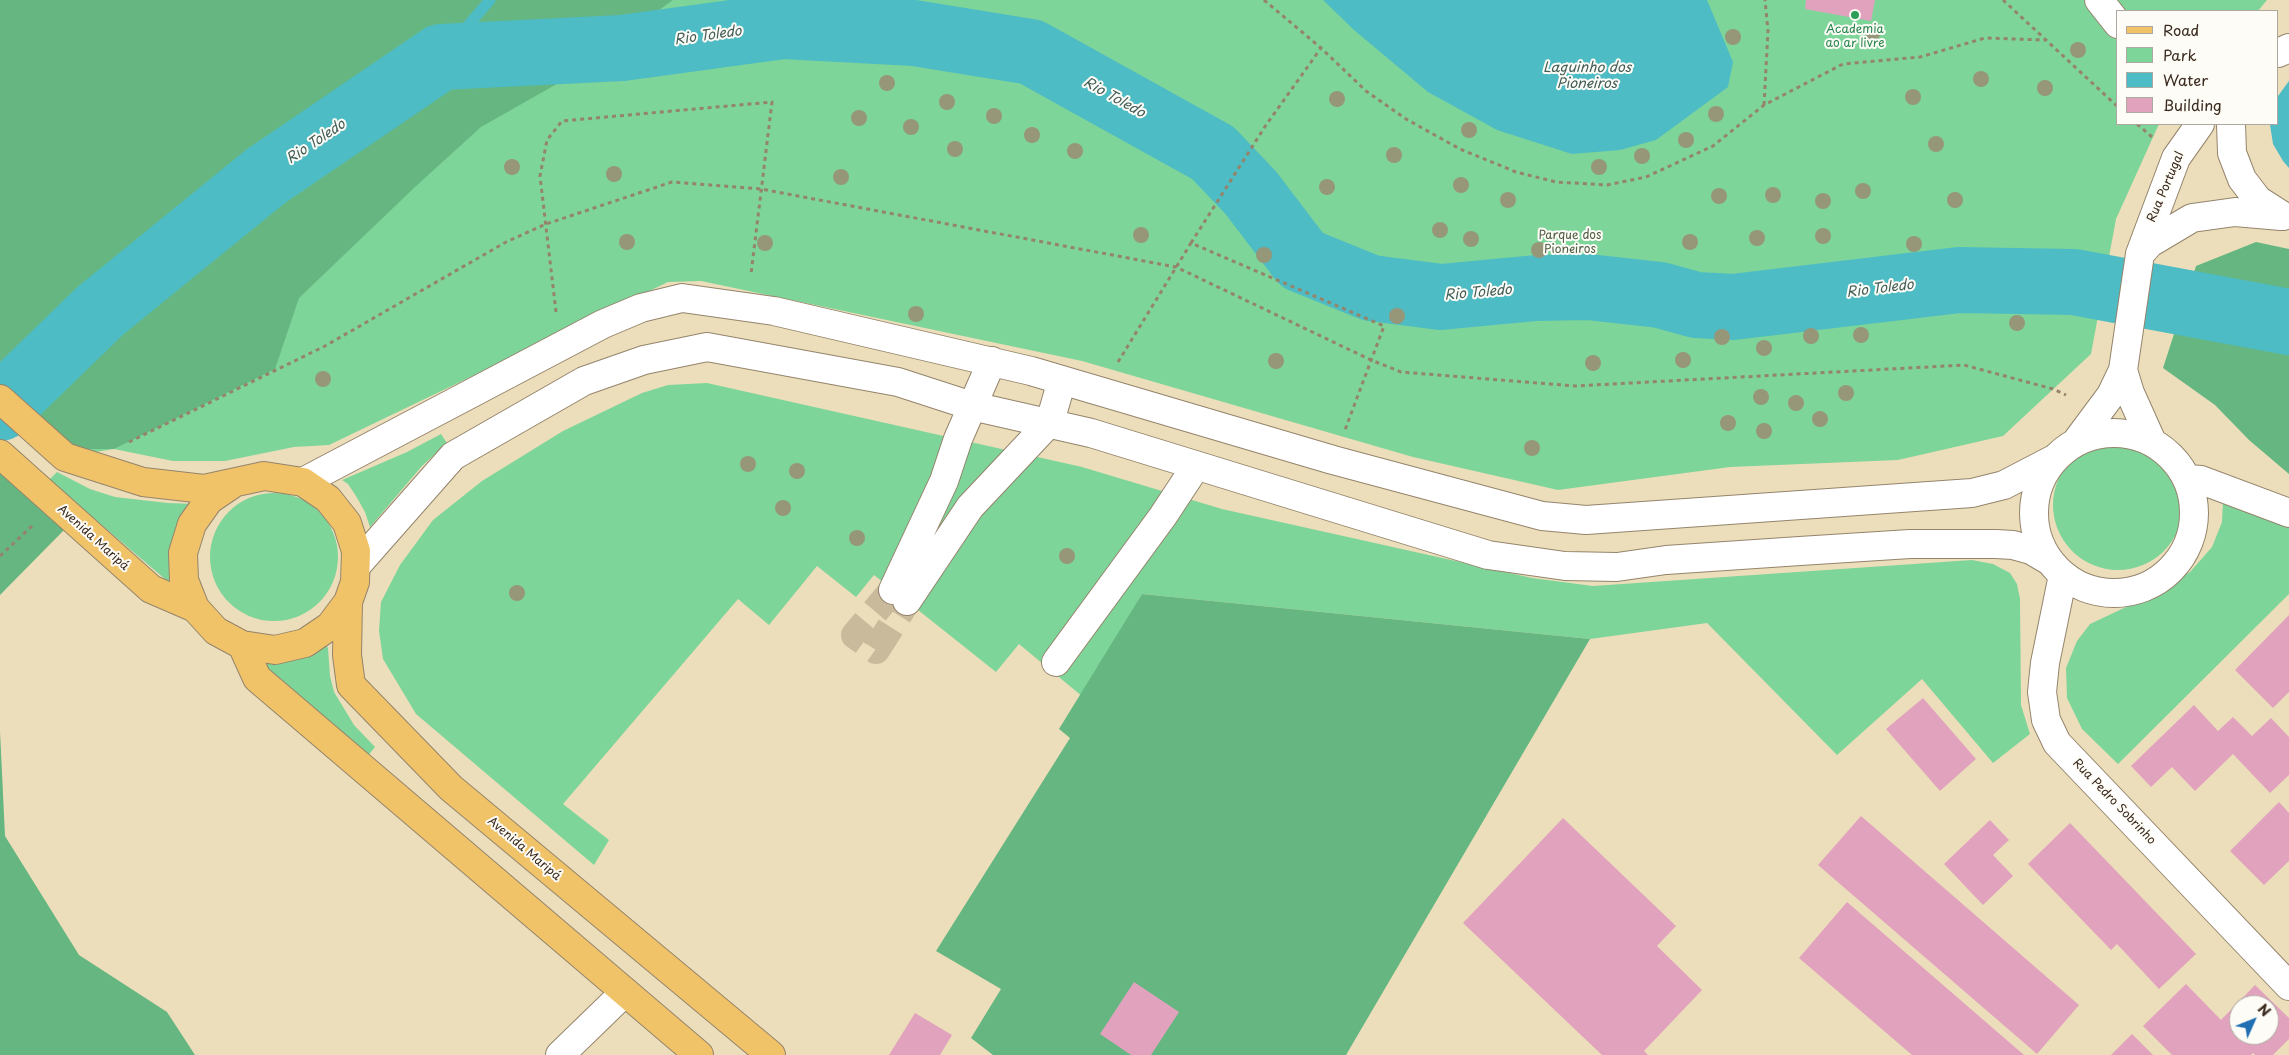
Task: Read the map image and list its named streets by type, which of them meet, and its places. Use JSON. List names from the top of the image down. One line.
{"streets":{"main road":["Avenida Maripá"],"street":["Rua Portugal","Rua Pedro Sobrinho"]},"water":["Rio Toledo","Laguinho dos Pioneiros"],"parks":["Parque dos Pioneiros"],"places":["Academia ao ar livre"],"legend":["Road","Park","Water","Building"],"north":"top right"}
